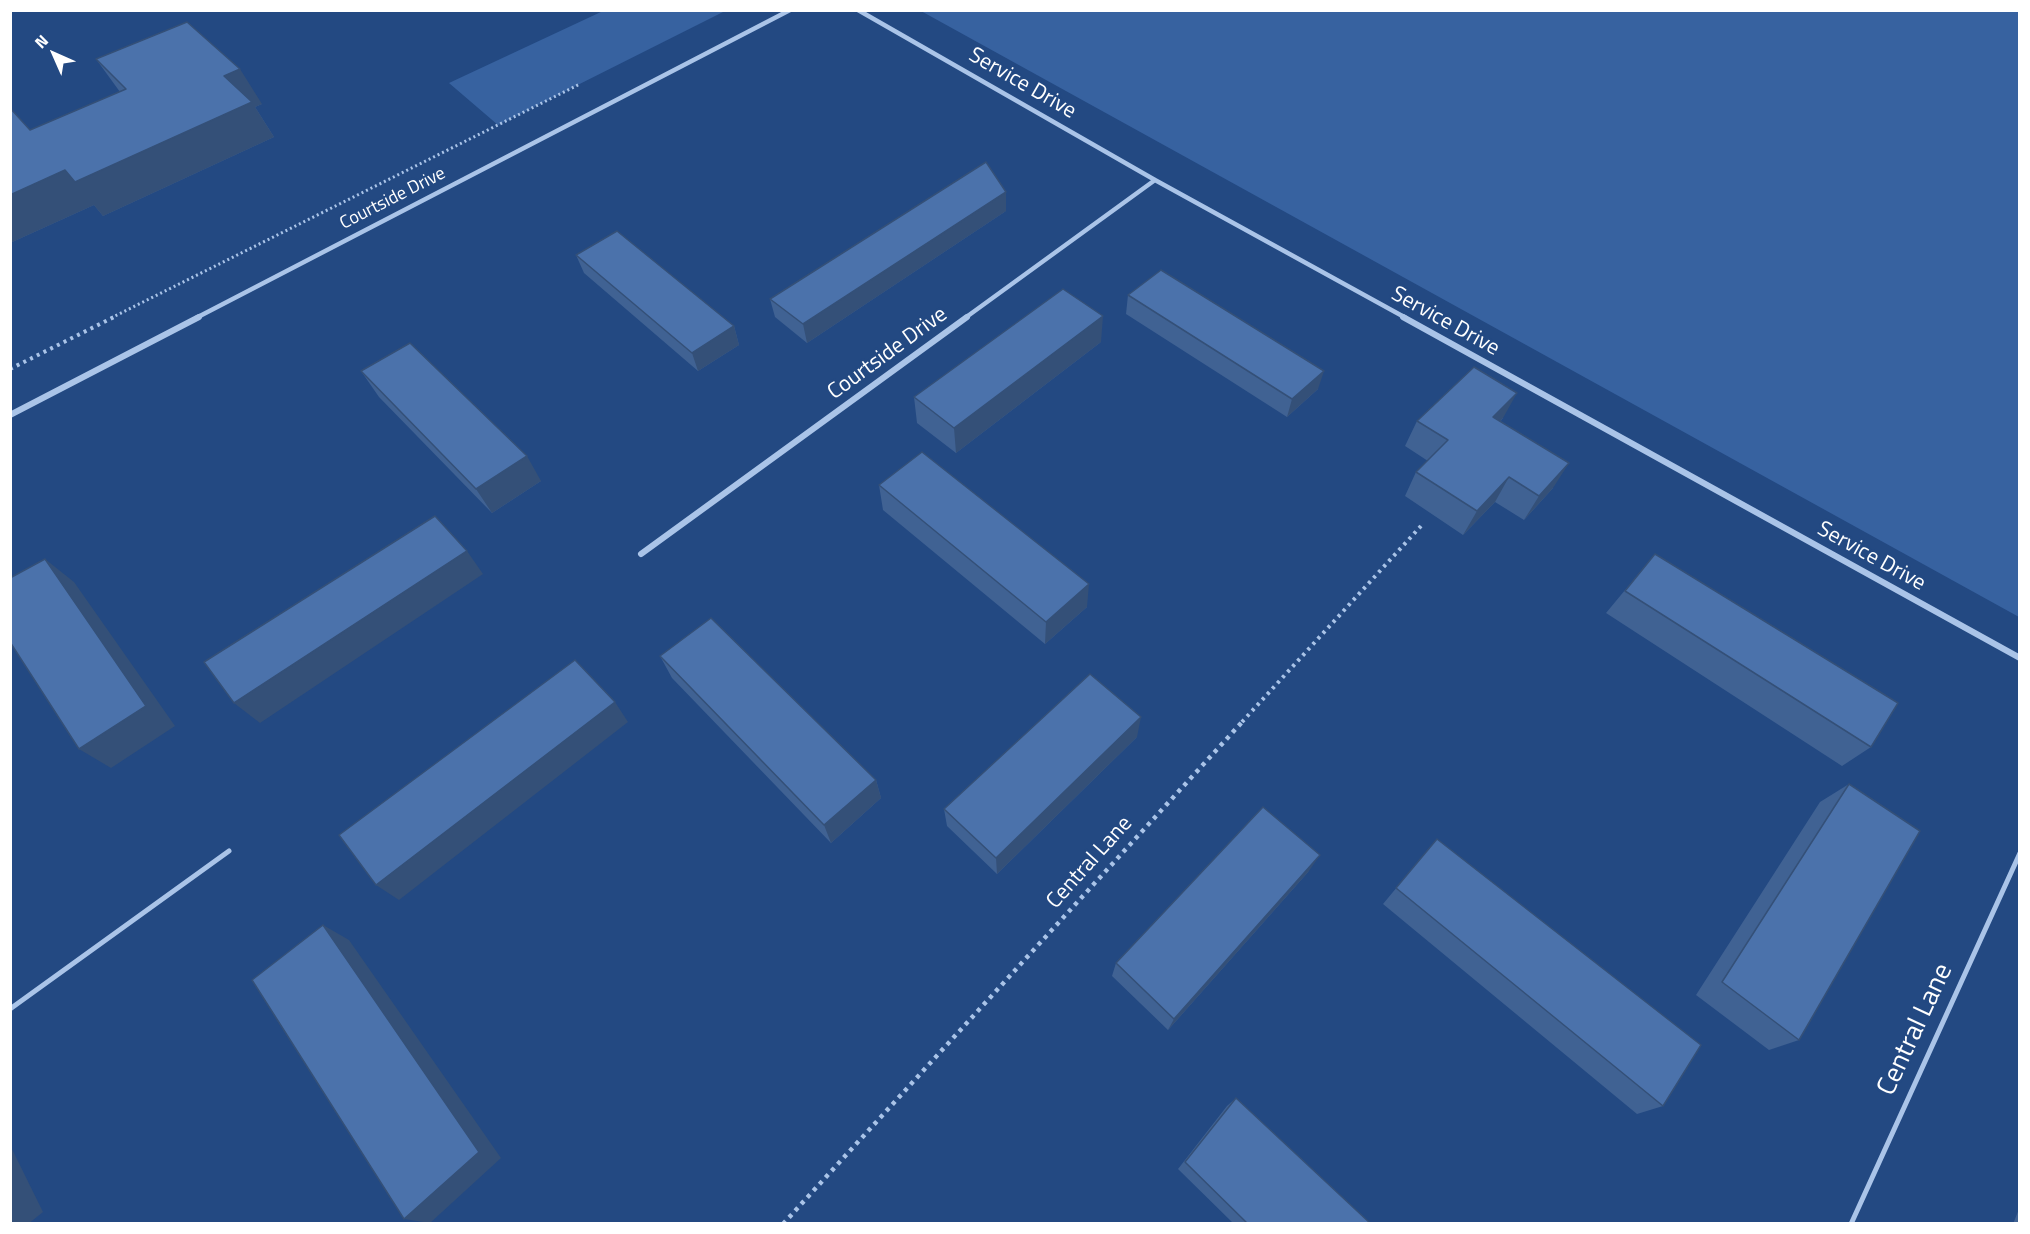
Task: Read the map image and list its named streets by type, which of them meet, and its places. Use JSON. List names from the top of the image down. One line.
{"streets":{"street":["Service Drive","Courtside Drive"],"lane":["Central Lane"]},"crossings":[["Service Drive","Courtside Drive"]],"north":"top left"}
